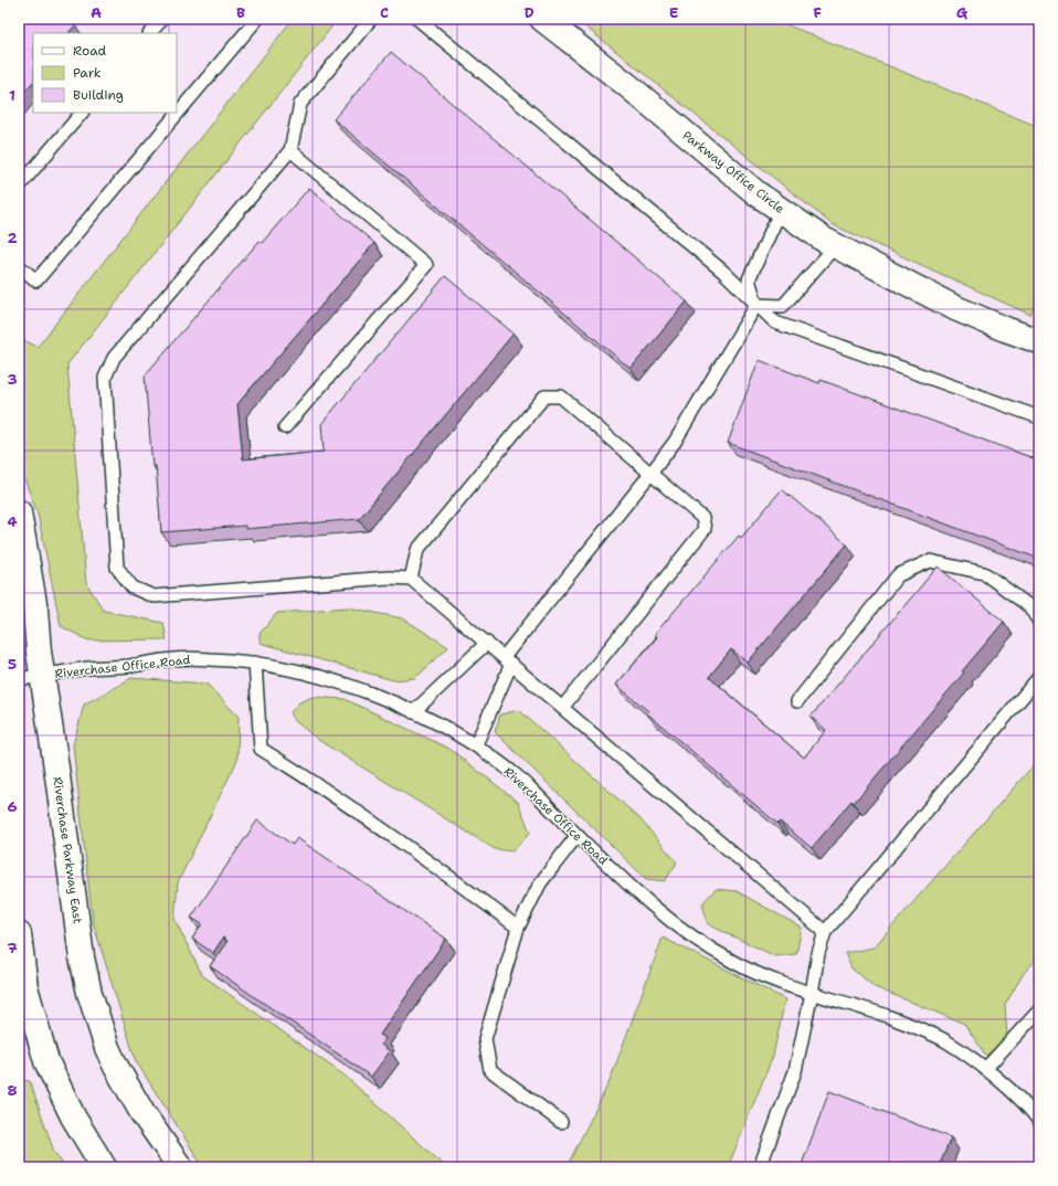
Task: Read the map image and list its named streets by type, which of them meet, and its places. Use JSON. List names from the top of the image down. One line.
{"streets":{"street":["Parkway Office Circle","Riverchase Parkway East"],"lane":["Riverchase Office Road"]},"crossings":[["Riverchase Office Road","Riverchase Parkway East"]],"legend":["Road","Park","Building"],"grid":{"columns":["A","B","C","D","E","F","G"],"rows":["1","2","3","4","5","6","7","8"]}}
